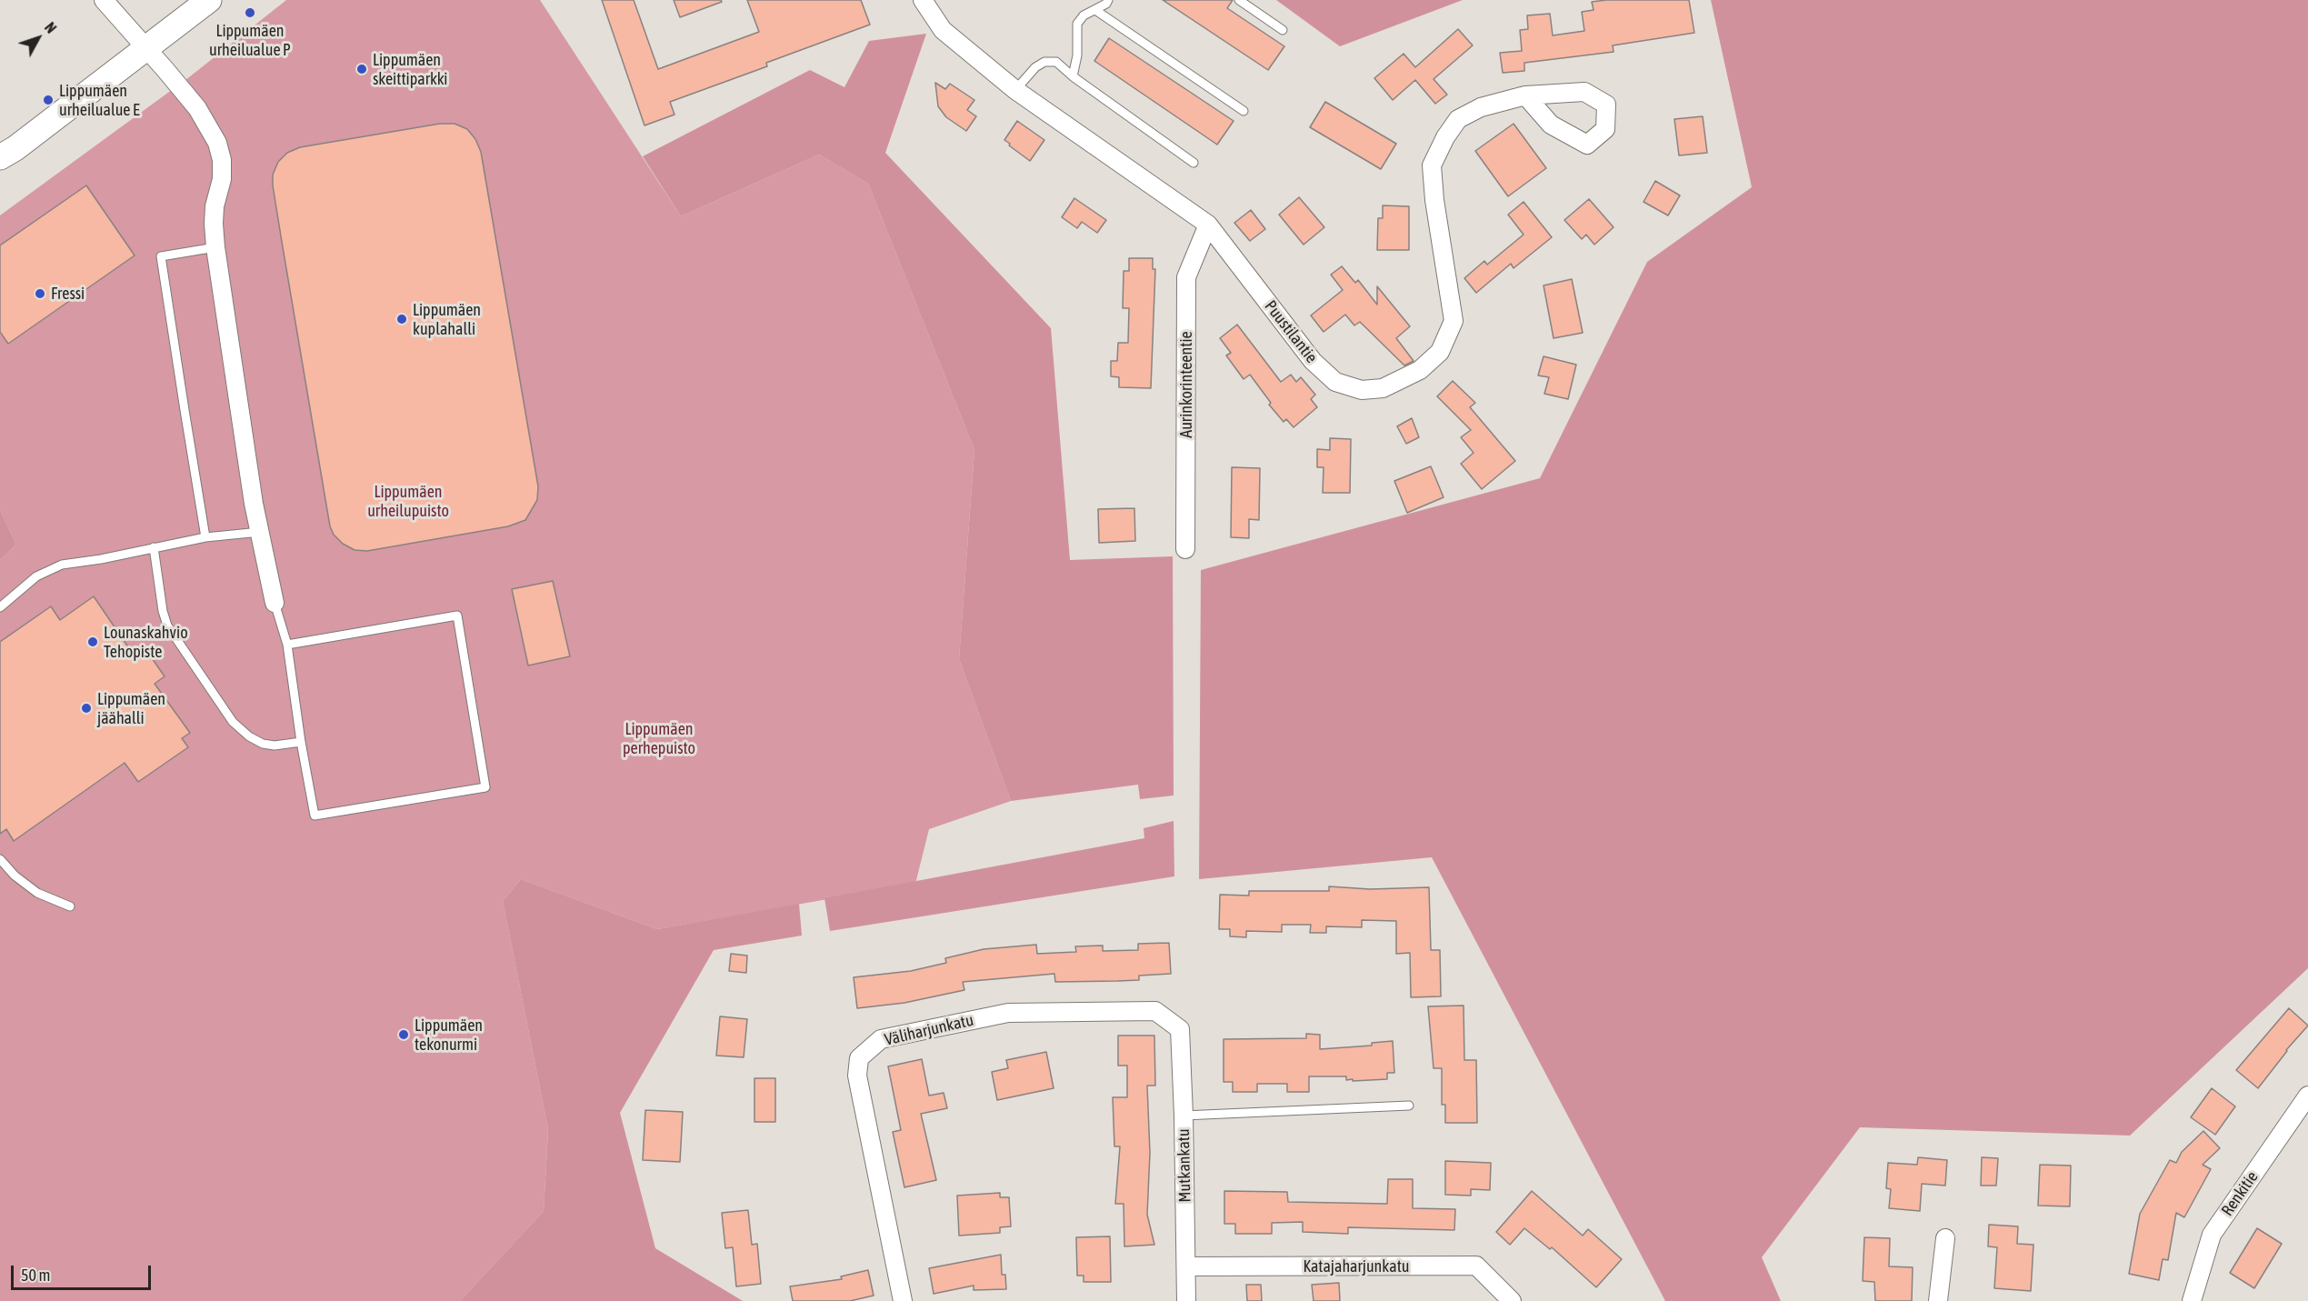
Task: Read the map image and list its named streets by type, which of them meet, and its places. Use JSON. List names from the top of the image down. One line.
{"streets":{"street":["Puustilantie","Aurinkorinteentie","Väliharjunkatu","Mutkankatu","Renkitie","Katajaharjunkatu"]},"crossings":[["Puustilantie","Aurinkorinteentie"],["Väliharjunkatu","Mutkankatu"],["Mutkankatu","Katajaharjunkatu"]],"parks":["Lippumäen urheilupuisto","Lippumäen perhepuisto"],"places":["Lippumäen urheilualue P","Lippumäen skeittiparkki","Lippumäen urheilualue E","Fressi","Lippumäen kuplahalli","Lounaskahvio Tehopiste","Lippumäen jäähalli","Lippumäen tekonurmi"],"scale_bar":"50 m","north":"top right"}
